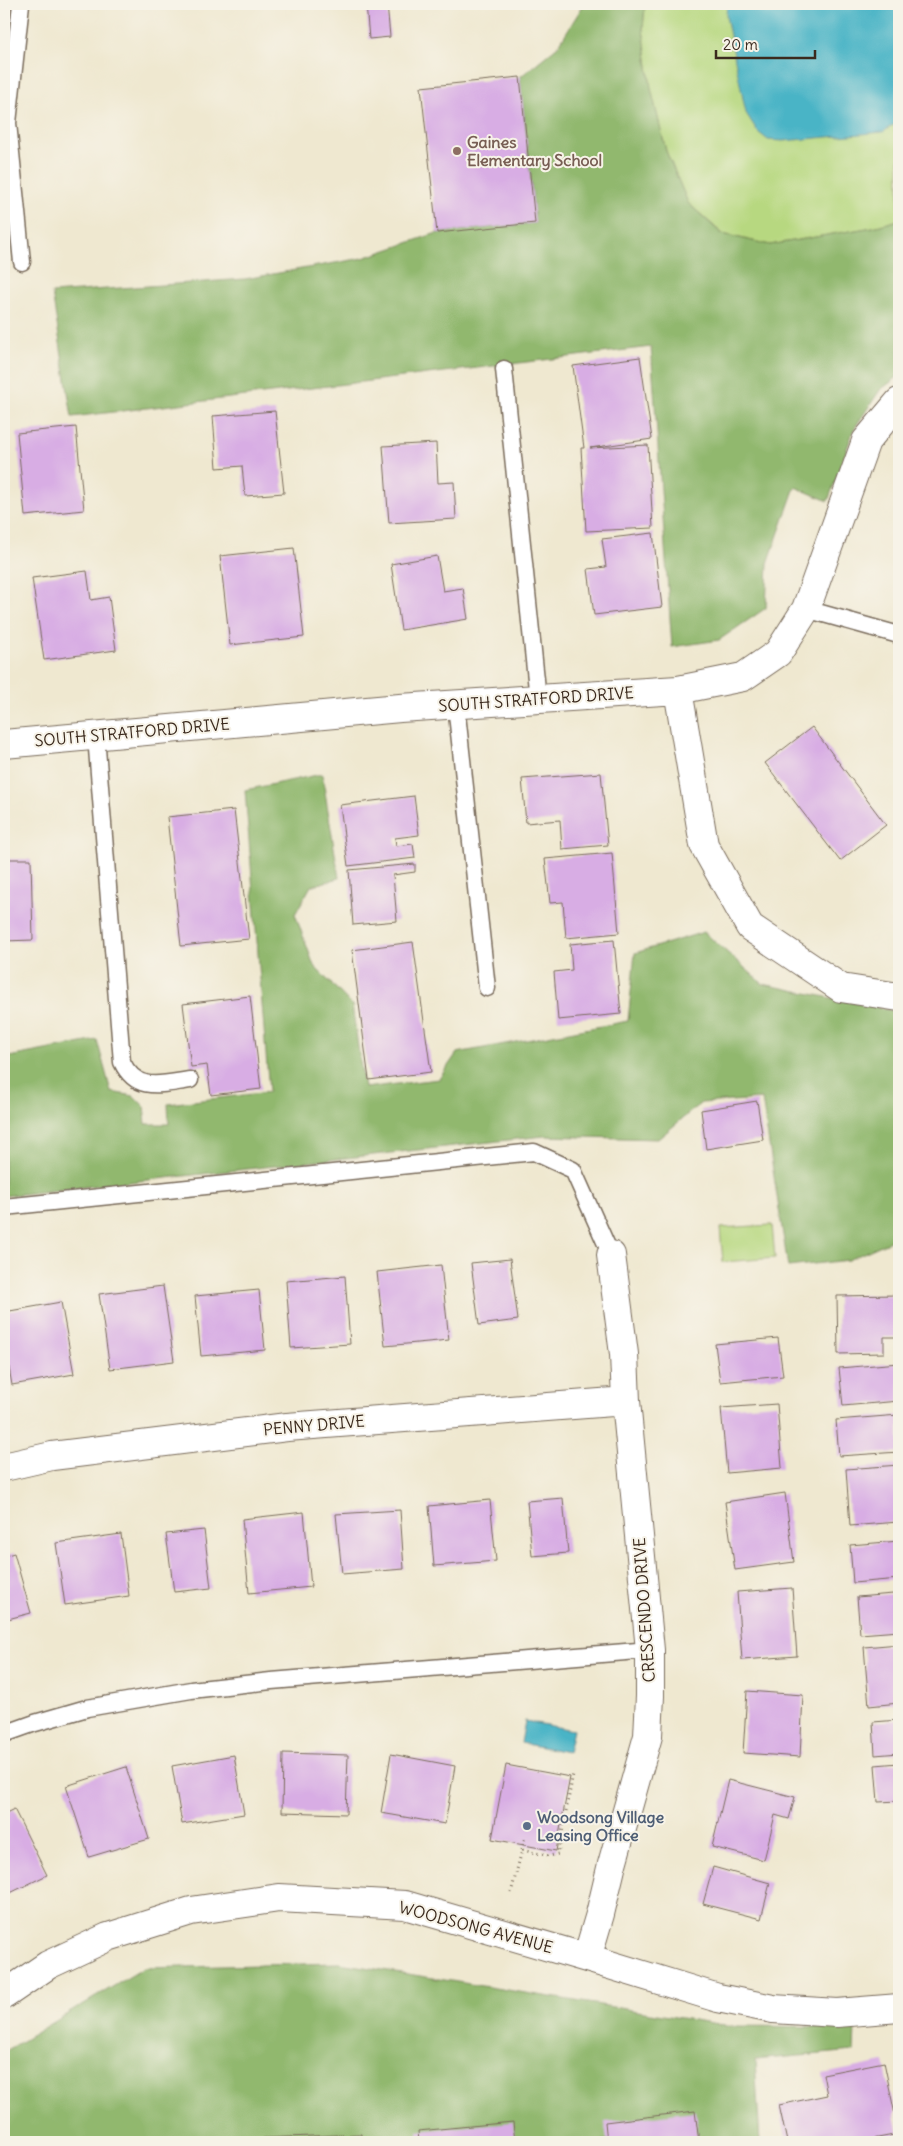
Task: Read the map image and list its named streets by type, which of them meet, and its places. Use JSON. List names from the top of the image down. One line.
{"streets":{"street":["SOUTH STRATFORD DRIVE","PENNY DRIVE","CRESCENDO DRIVE","WOODSONG AVENUE"]},"crossings":[["PENNY DRIVE","CRESCENDO DRIVE"],["CRESCENDO DRIVE","WOODSONG AVENUE"]],"places":["Gaines Elementary School","Woodsong Village Leasing Office"],"scale_bar":"20 m"}
